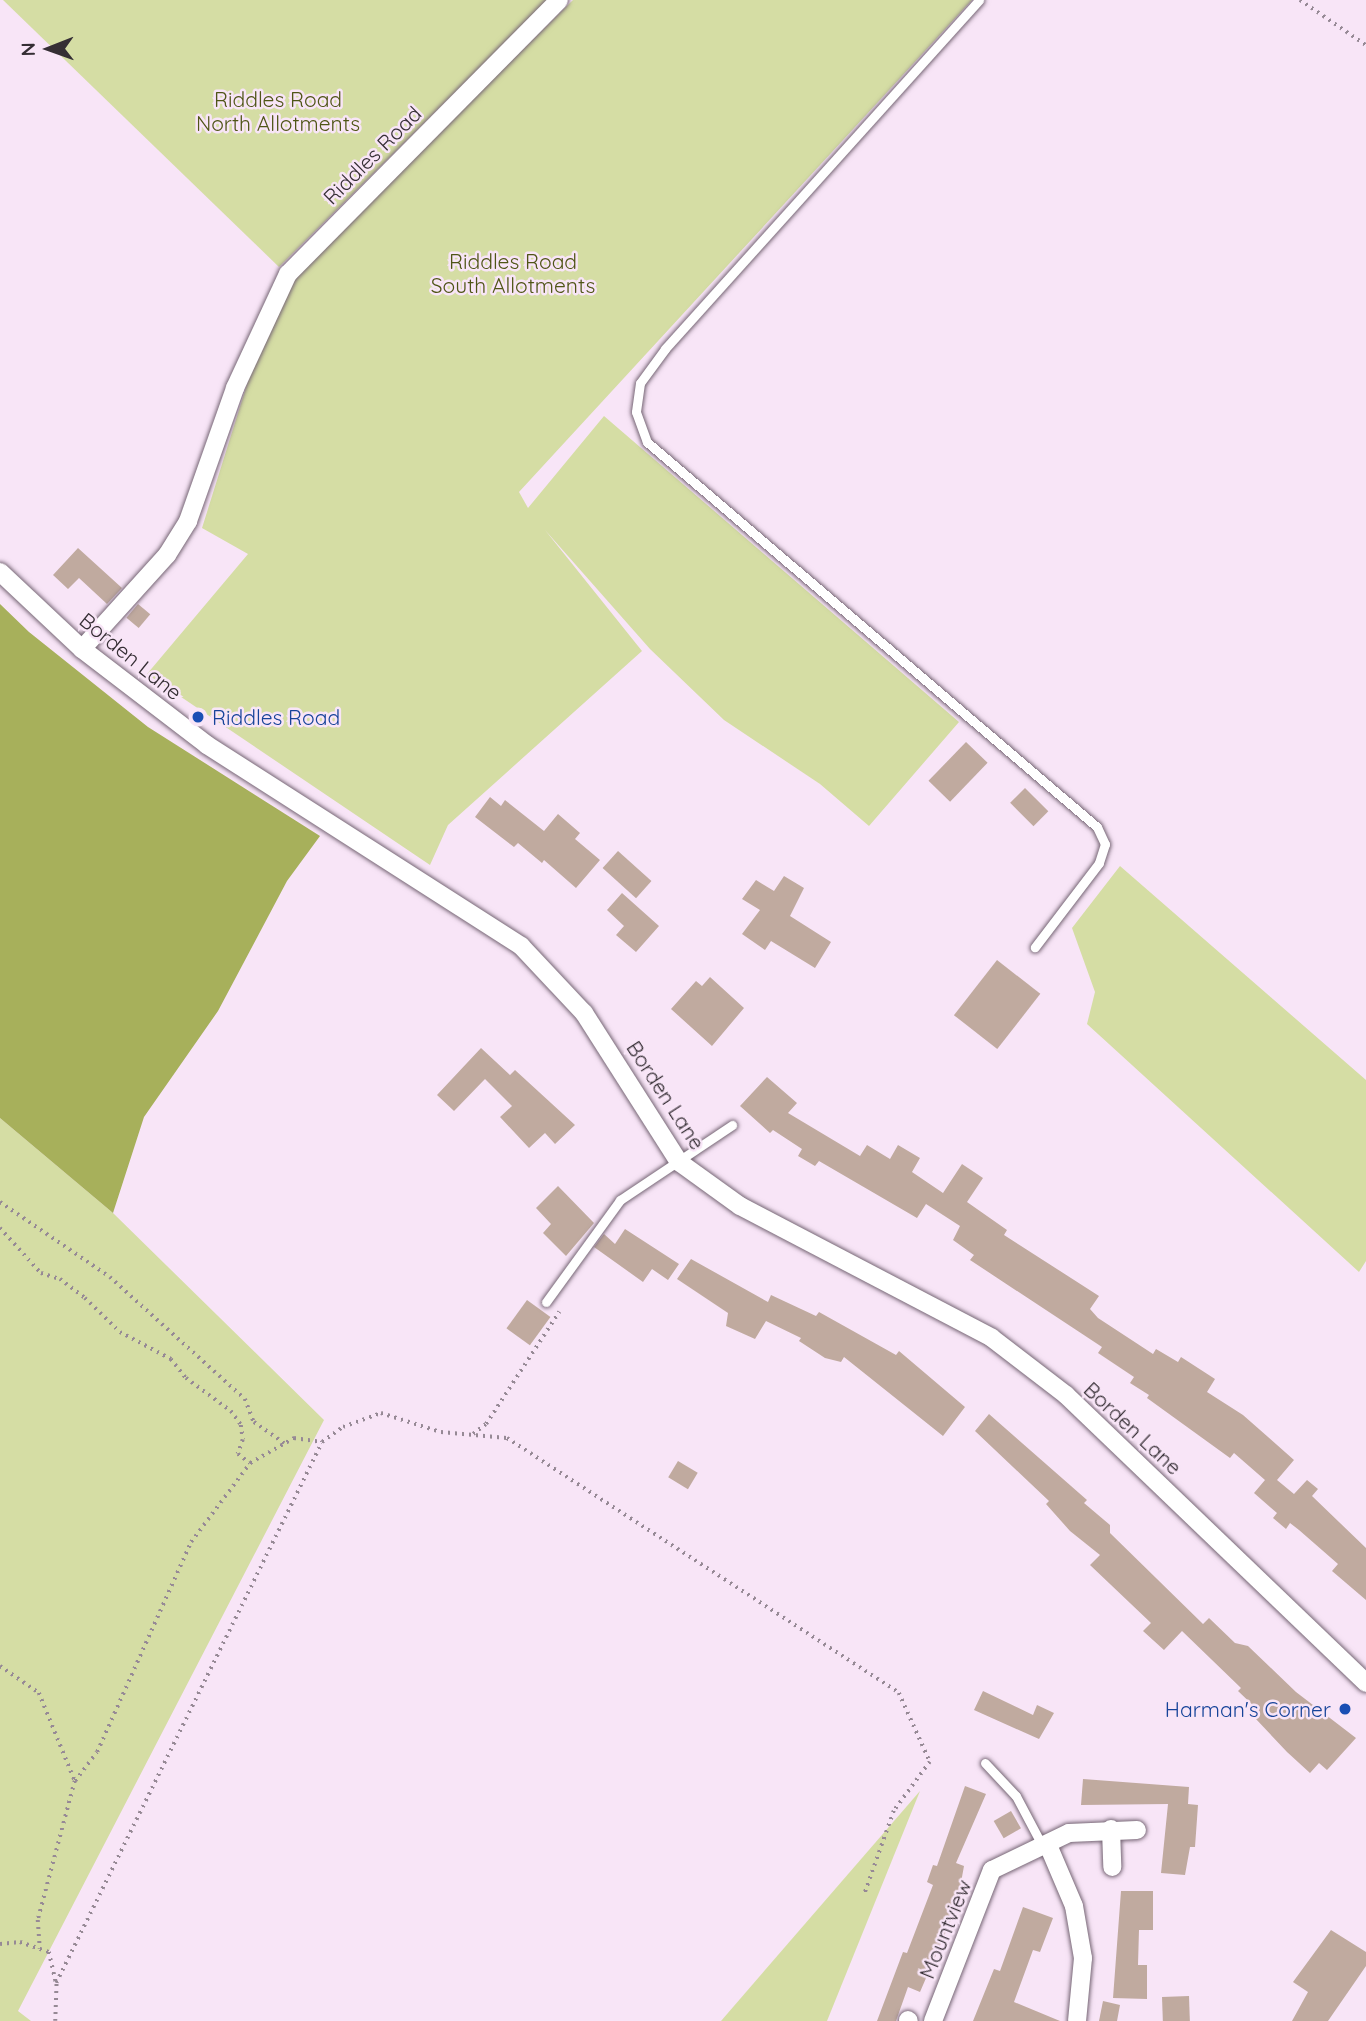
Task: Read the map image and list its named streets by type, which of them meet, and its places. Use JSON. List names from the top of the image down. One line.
{"streets":{"street":["Riddles Road","Borden Lane","Mountview"]},"crossings":[["Riddles Road","Borden Lane"]],"parks":["Riddles Road North Allotments","Riddles Road South Allotments"],"places":["Riddles Road","Harman's Corner"],"north":"left"}
